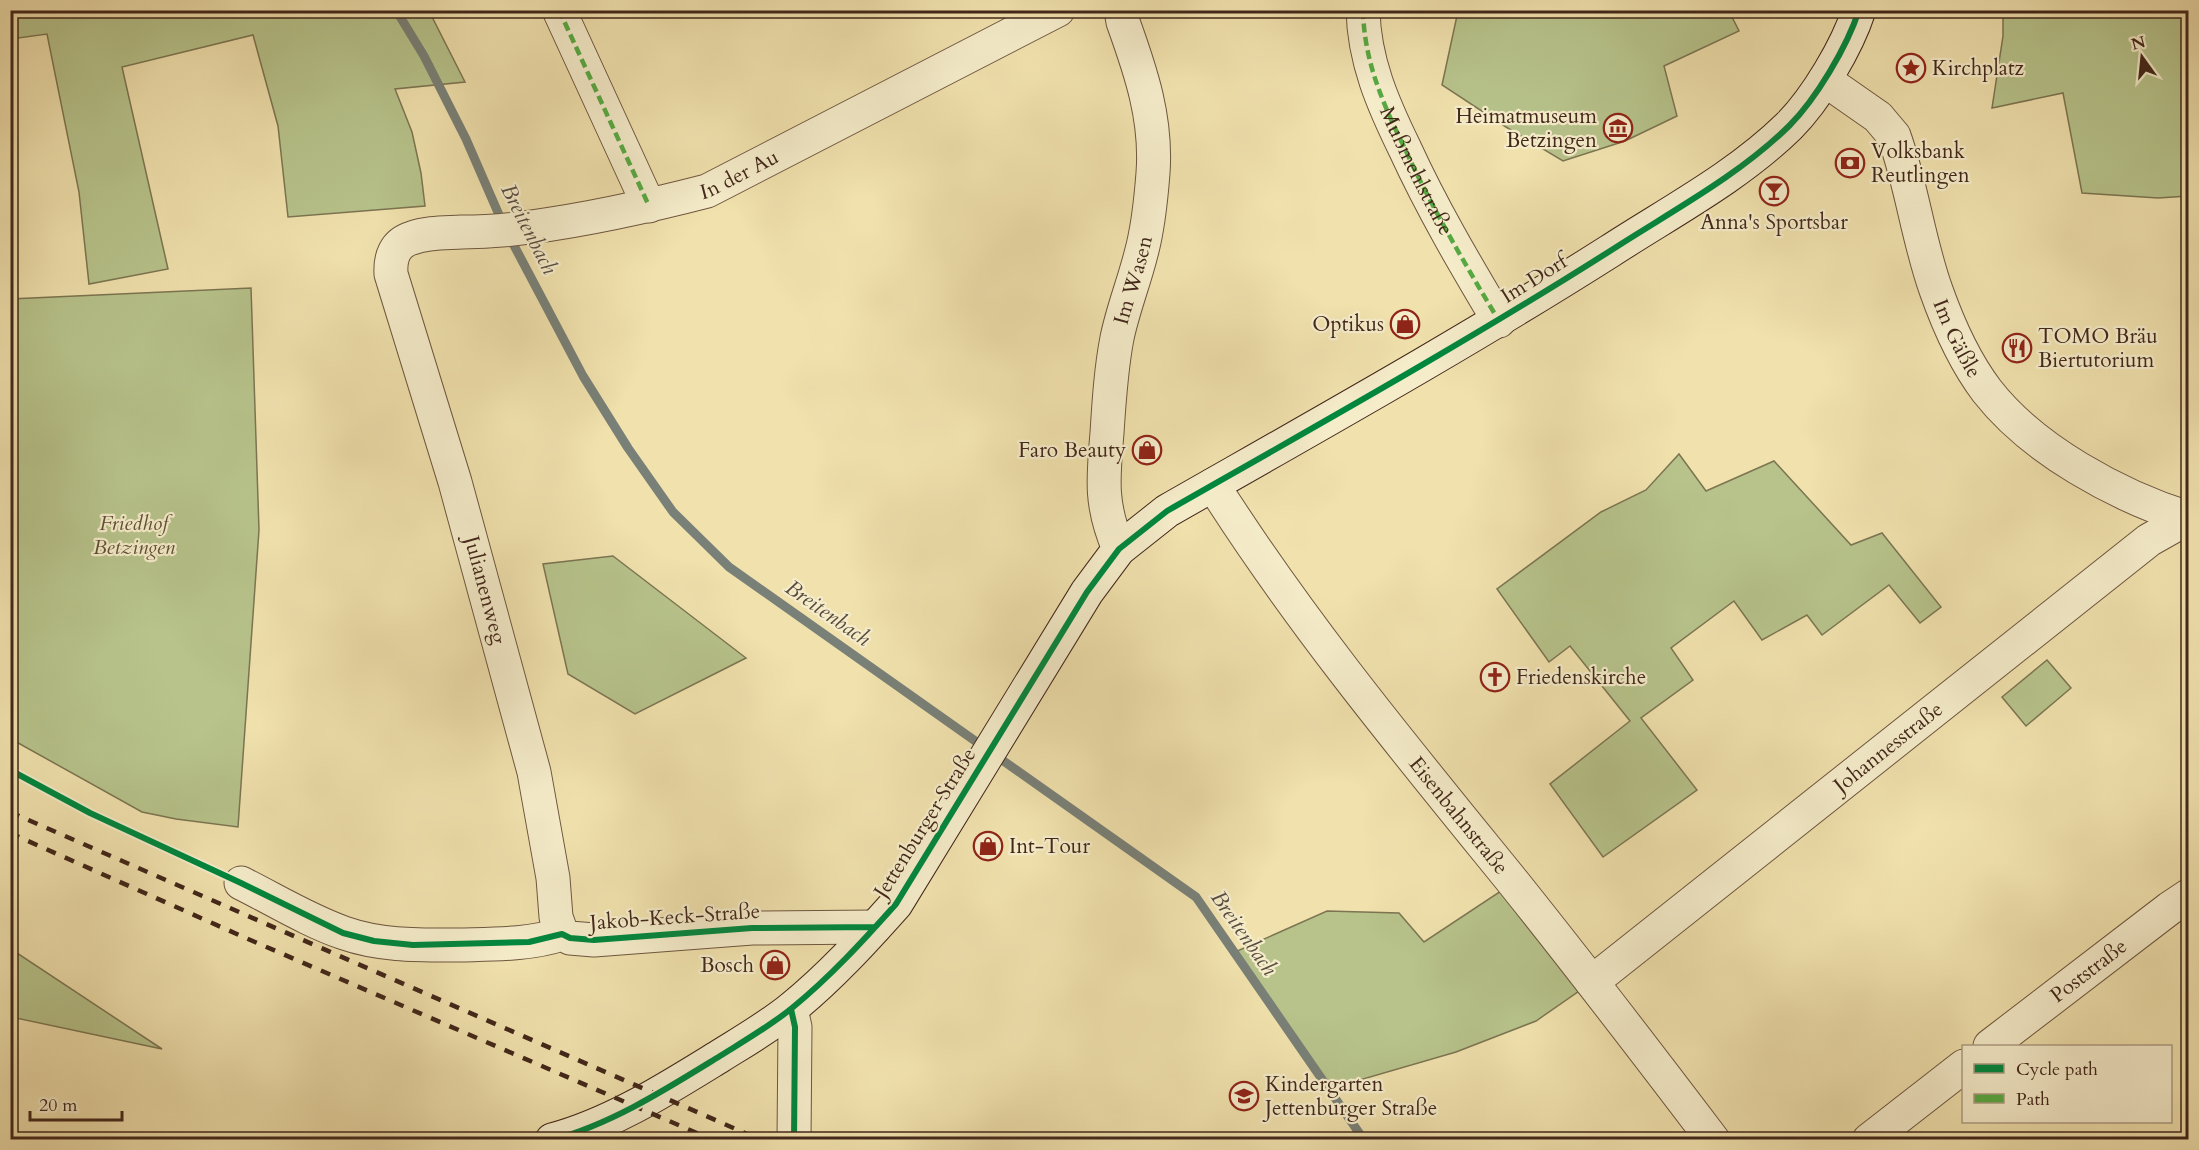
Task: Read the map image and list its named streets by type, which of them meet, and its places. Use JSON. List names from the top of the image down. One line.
{"streets":{"street":["Mußmehlstraße","In der Au","Im Wasen","Im Dorf","Im Gäßle","Julianenweg","Johannesstraße","Eisenbahnstraße","Jettenburger Straße","Jakob-Keck-Straße","Poststraße"]},"crossings":[["Mußmehlstraße","Im Dorf"],["In der Au","Julianenweg"],["Im Wasen","Jettenburger Straße"],["Im Dorf","Im Gäßle"],["Im Dorf","Eisenbahnstraße"],["Im Dorf","Jettenburger Straße"],["Im Gäßle","Johannesstraße"],["Julianenweg","Jakob-Keck-Straße"],["Johannesstraße","Eisenbahnstraße"],["Jettenburger Straße","Jakob-Keck-Straße"]],"water":["Breitenbach"],"parks":["Friedhof Betzingen"],"places":{"place":["Kirchplatz"],"museum":["Heimatmuseum Betzingen"],"bank":["Volksbank Reutlingen"],"bar":["Anna's Sportsbar"],"shop":["Optikus","Faro Beauty","Int-Tour","Bosch"],"restaurant":["TOMO Bräu Biertutorium"],"church":["Friedenskirche"],"school or university":["Kindergarten Jettenburger Straße"]},"legend":["Cycle path","Path"],"scale_bar":"20 m","north":"top"}
